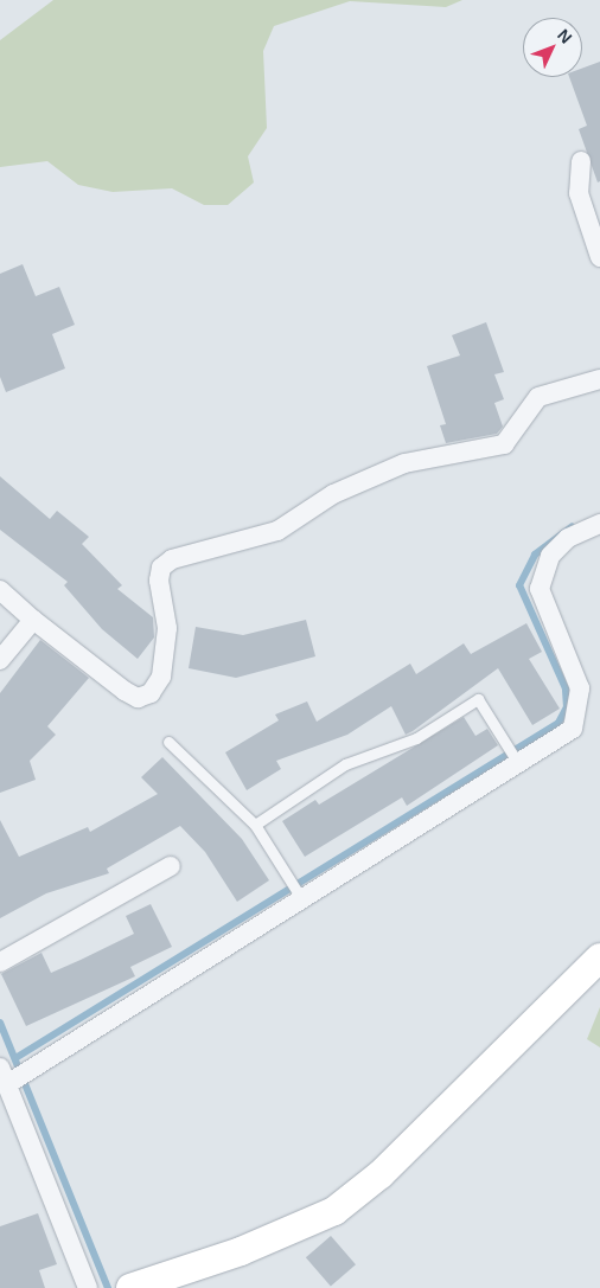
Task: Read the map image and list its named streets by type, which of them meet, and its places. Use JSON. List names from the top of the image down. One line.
{"north":"top right"}
